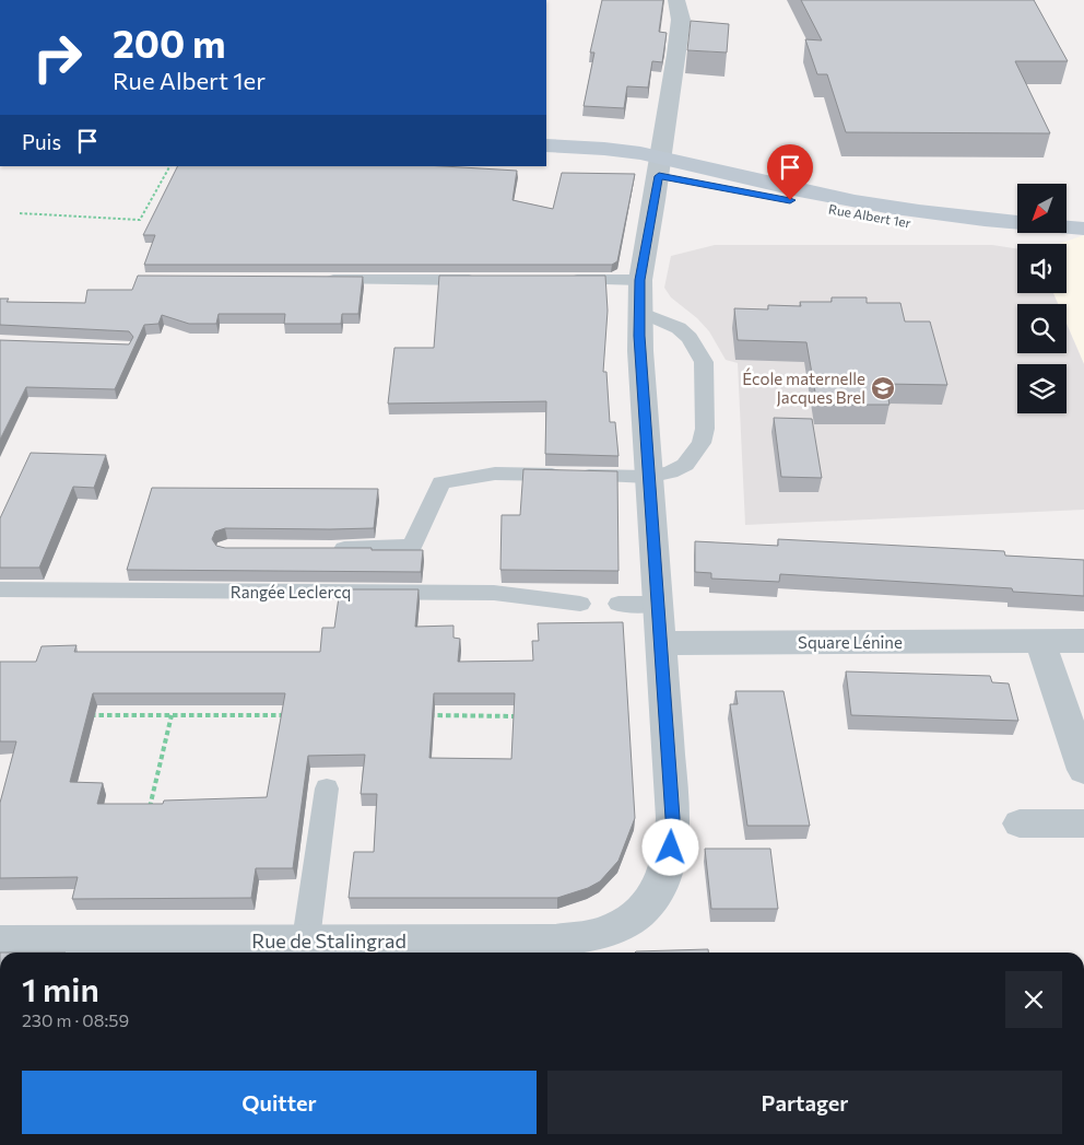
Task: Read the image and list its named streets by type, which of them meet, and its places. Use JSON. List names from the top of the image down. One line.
{"streets":{"street":["Rue Albert 1er","Square Lénine","Rue de Stalingrad"],"lane":["Rangée Leclercq"]},"crossings":[["Square Lénine","Rue de Stalingrad"]],"places":{"school or university":["École maternelle Jacques Brel"]},"north":"bottom left","page":{"turn":["200 m","Rue Albert 1er"],"then":"Puis","heading":["1 min","230 m · 08:59"],"buttons":["Quitter","Partager"]}}
